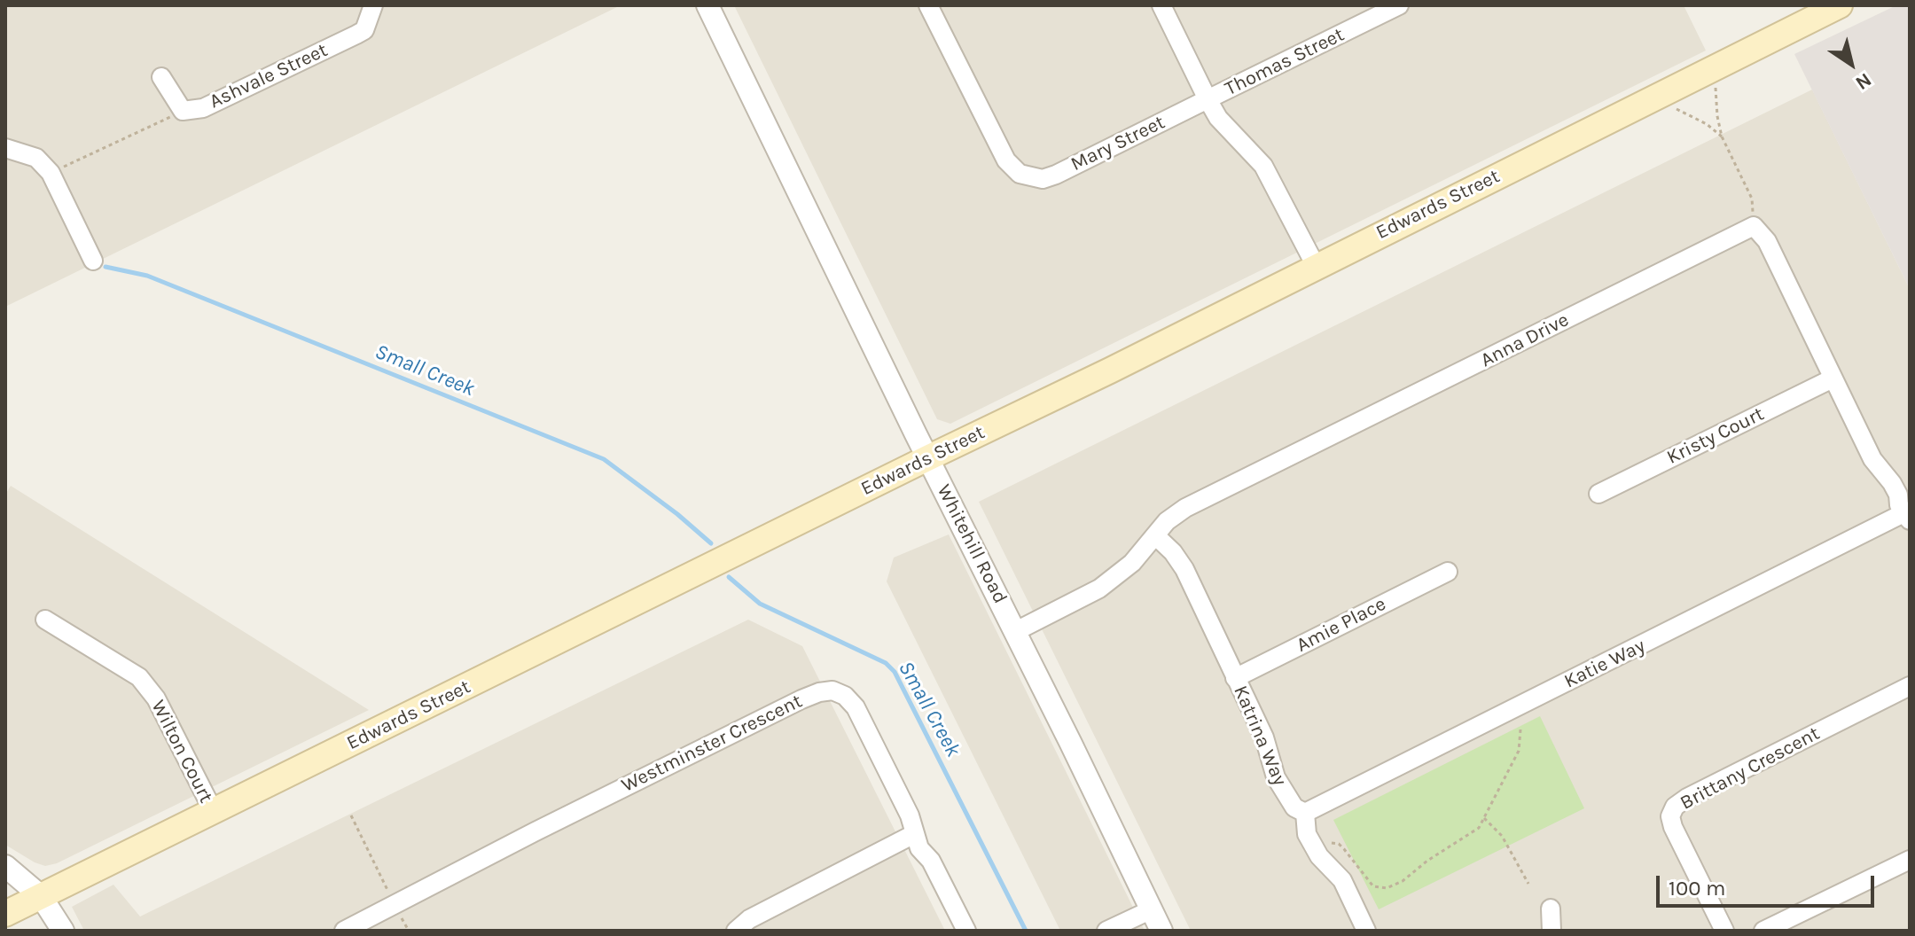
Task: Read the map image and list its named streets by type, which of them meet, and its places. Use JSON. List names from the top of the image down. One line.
{"streets":{"main road":["Edwards Street"],"street":["Thomas Street","Ashvale Street","Mary Street","Anna Drive","Kristy Court","Whitehill Road","Amie Place","Katie Way","Katrina Way","Westminster Crescent","Wilton Court","Brittany Crescent"]},"crossings":[["Thomas Street","Mary Street"],["Edwards Street","Whitehill Road"],["Edwards Street","Wilton Court"],["Anna Drive","Whitehill Road"],["Anna Drive","Katrina Way"],["Amie Place","Katrina Way"],["Katie Way","Katrina Way"]],"water":["Small Creek"],"scale_bar":"100 m","north":"bottom right"}
